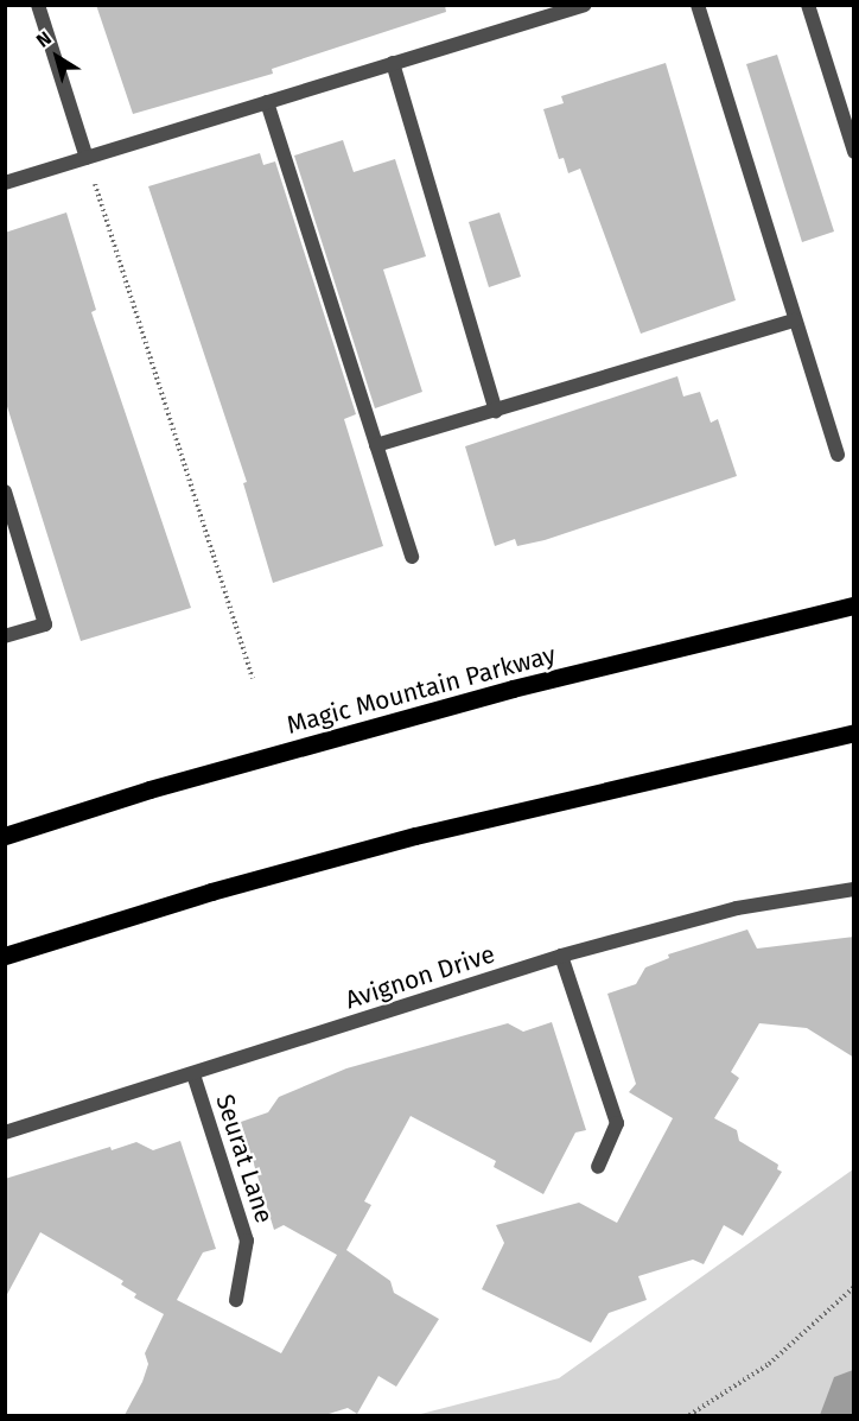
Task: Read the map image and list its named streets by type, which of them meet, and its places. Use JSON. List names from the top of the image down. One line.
{"streets":{"main road":["Magic Mountain Parkway"],"lane":["Avignon Drive","Seurat Lane"]},"crossings":[["Avignon Drive","Seurat Lane"]],"north":"top left"}
